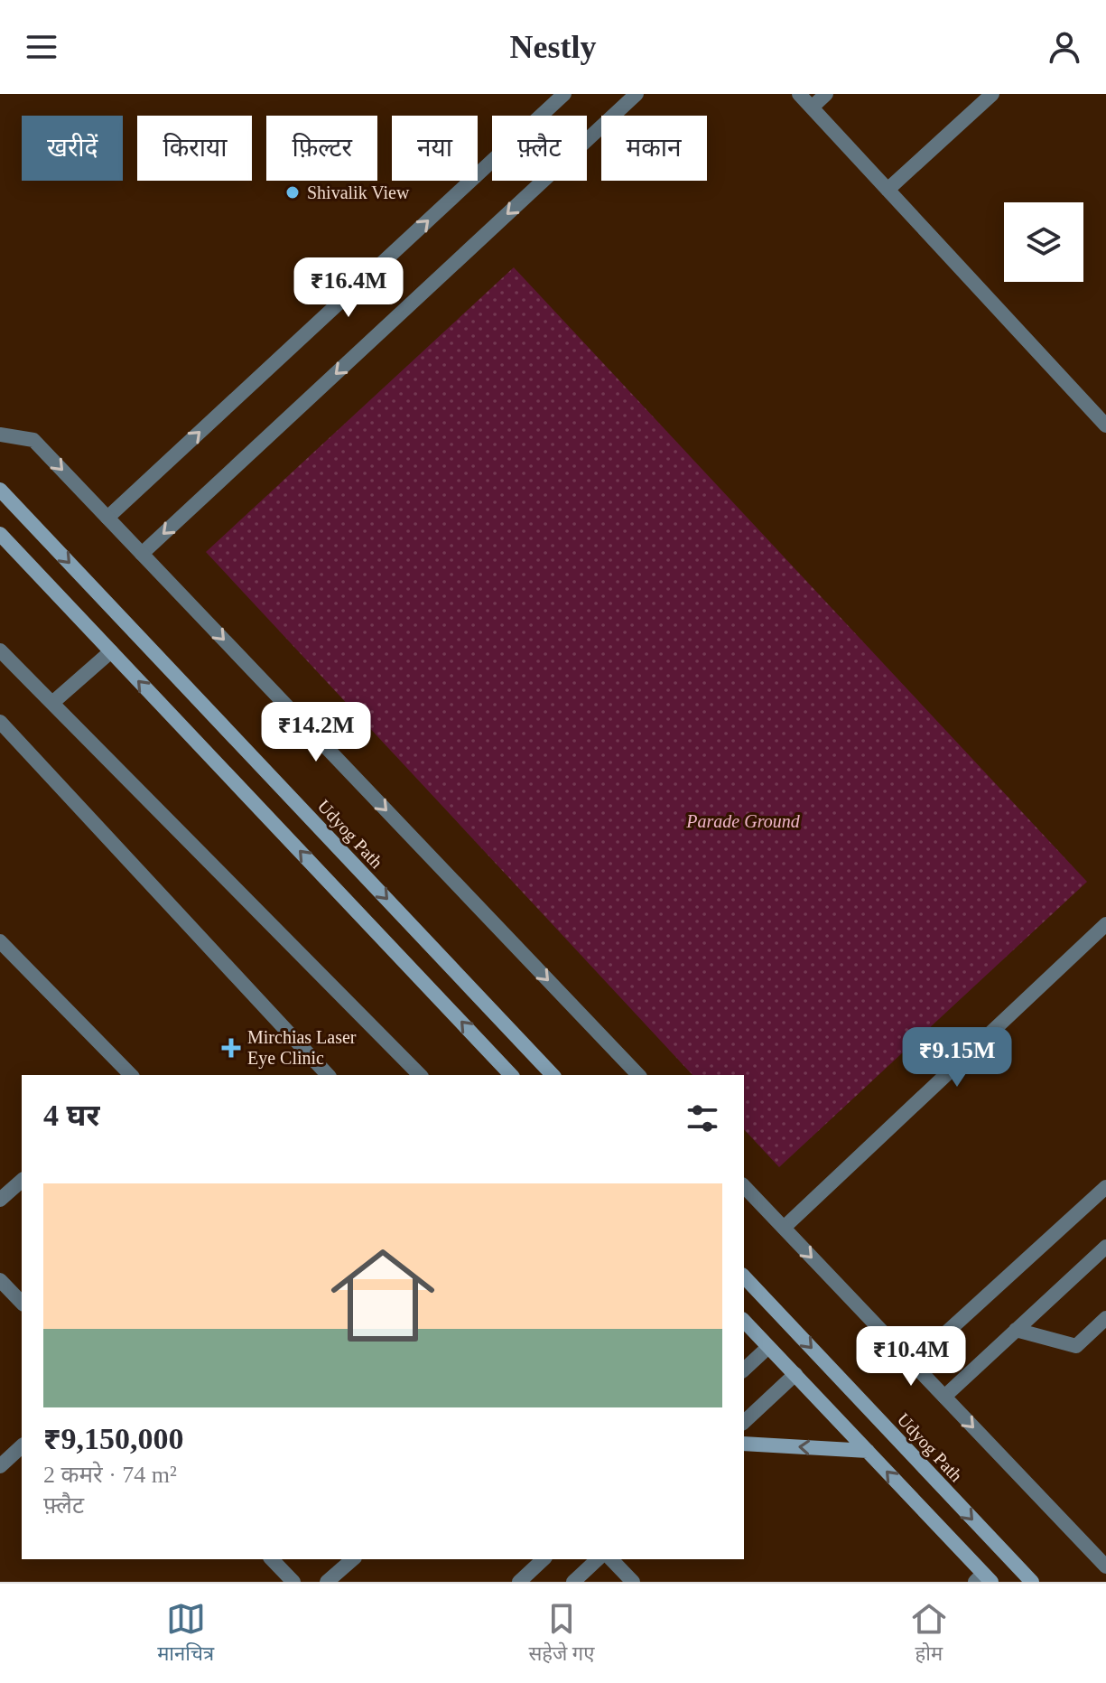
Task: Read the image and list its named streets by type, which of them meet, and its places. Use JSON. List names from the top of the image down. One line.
{"streets":{"main road":["Udyog Path"]},"parks":["Parade Ground"],"places":{"other":["Shivalik View"],"health":["Mirchias Laser Eye Clinic"]},"page":{"header":"Nestly","chip":["खरीदें","किराया","फ़िल्टर","नया","फ़्लैट","मकान"],"price":["₹16.4M","₹14.2M","₹9.15M","₹10.4M"],"heading":"4 घर","list":[{"name":"₹9,150,000","note":"2 कमरे · 74 m² · फ़्लैट"}],"tabs":["मानचित्र","सहेजे गए","होम"]}}
